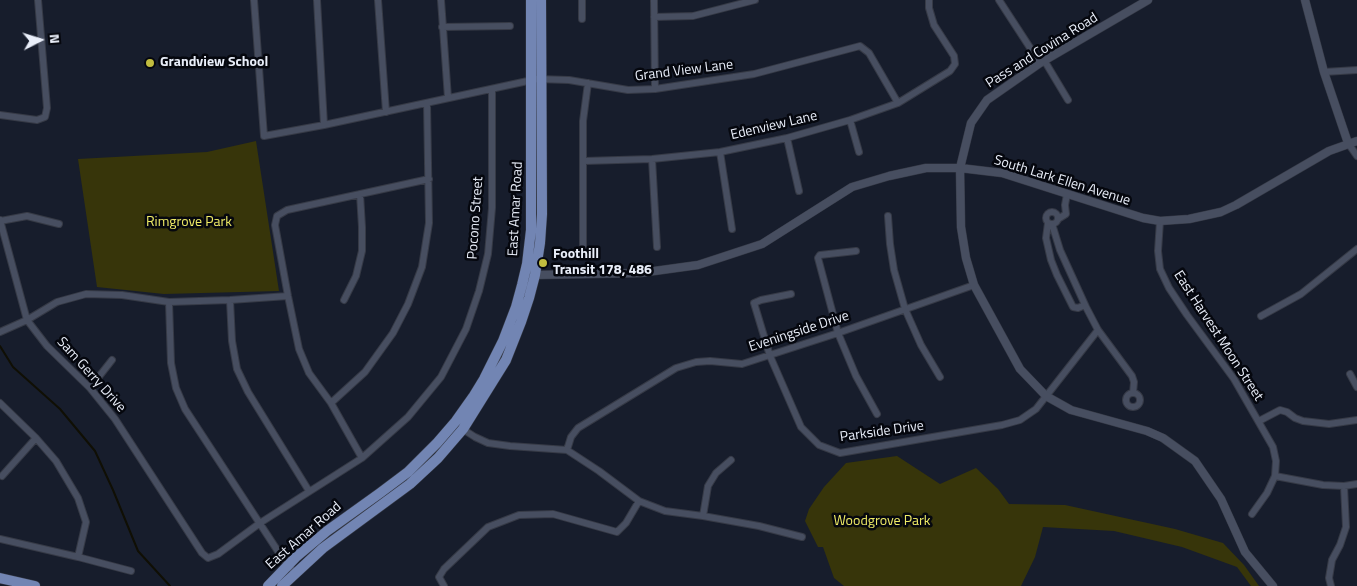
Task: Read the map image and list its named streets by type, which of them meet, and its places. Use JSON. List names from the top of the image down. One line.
{"streets":{"main road":["East Amar Road"],"street":["Pass and Covina Road","Grand View Lane","Edenview Lane","South Lark Ellen Avenue","Pocono Street","Eveningside Drive","East Harvest Moon Street","Sam Gerry Drive","Parkside Drive"]},"crossings":[["Pass and Covina Road","South Lark Ellen Avenue"],["Pass and Covina Road","Eveningside Drive"],["Pass and Covina Road","Parkside Drive"],["Grand View Lane","Edenview Lane"],["Grand View Lane","East Amar Road"],["Grand View Lane","Pocono Street"],["South Lark Ellen Avenue","East Amar Road"],["South Lark Ellen Avenue","East Harvest Moon Street"],["Pocono Street","Sam Gerry Drive"],["Eveningside Drive","Parkside Drive"]],"parks":["Rimgrove Park","Woodgrove Park"],"places":["Grandview School","Foothill Transit 178, 486"],"north":"right"}
